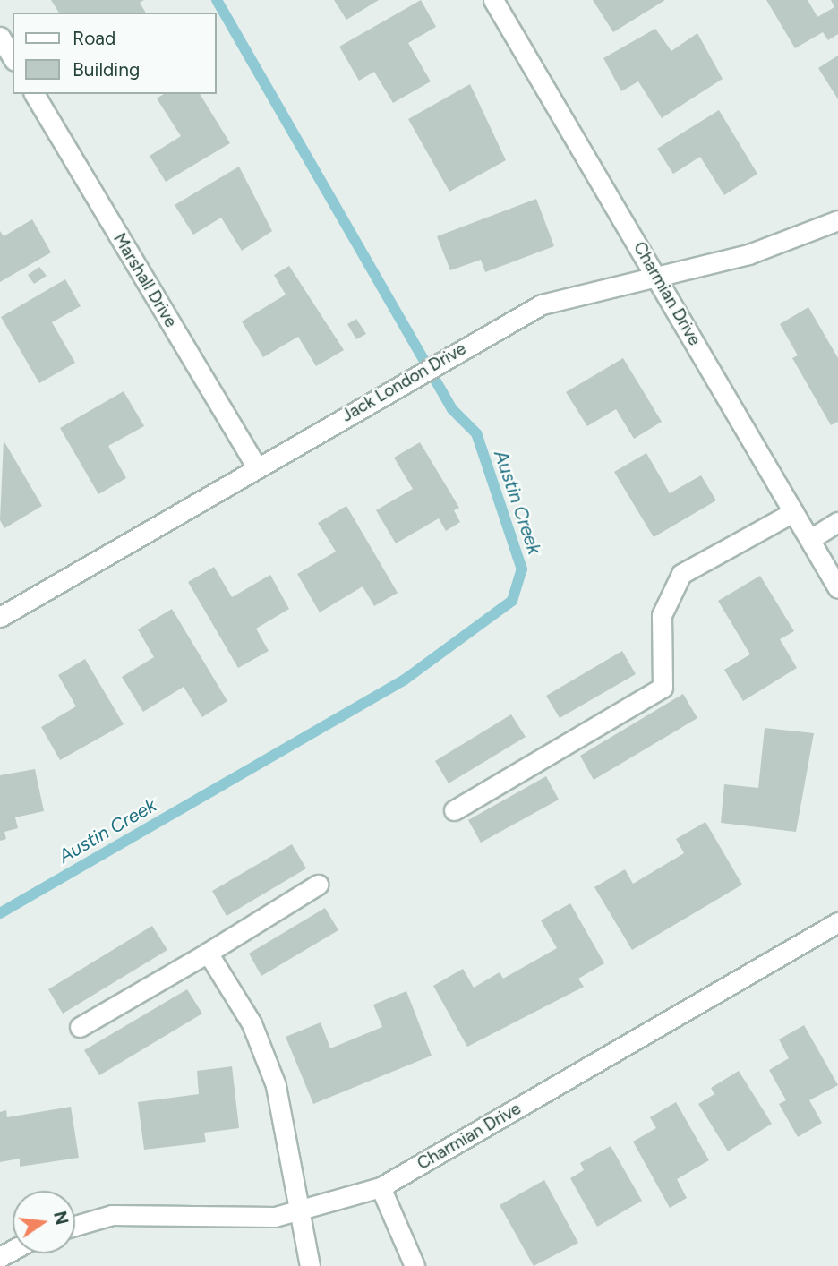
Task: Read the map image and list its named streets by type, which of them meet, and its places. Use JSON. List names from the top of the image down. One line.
{"streets":{"street":["Marshall Drive","Charmian Drive","Jack London Drive"]},"crossings":[["Marshall Drive","Jack London Drive"],["Charmian Drive","Jack London Drive"]],"water":["Austin Creek"],"legend":["Road","Building"],"north":"right"}
